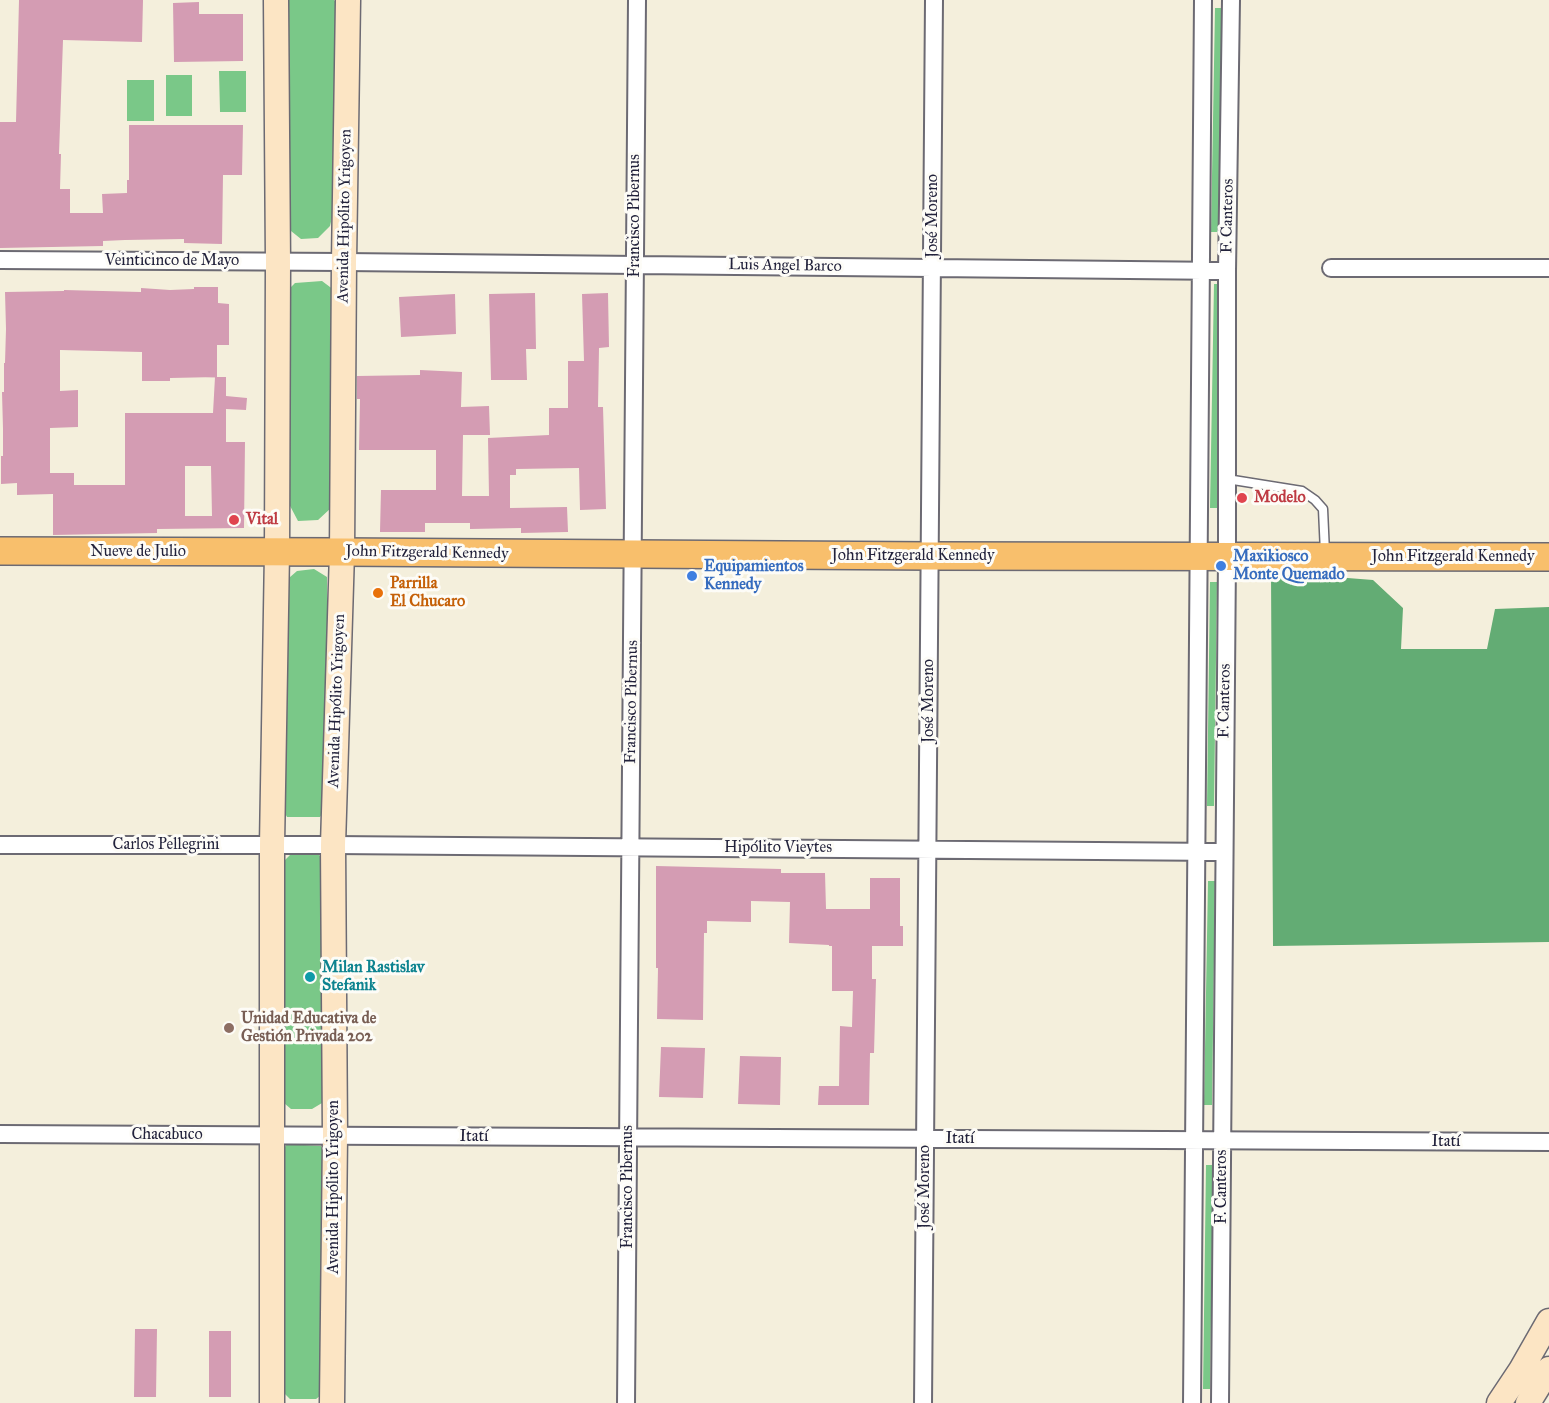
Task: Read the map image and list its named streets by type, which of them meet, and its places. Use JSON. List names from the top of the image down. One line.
{"streets":{"main road":["Avenida Hipólito Yrigoyen","Nueve de Julio","John Fitzgerald Kennedy"],"street":["Francisco Pibernus","José Moreno","F. Canteros","Veinticinco de Mayo","Luis Angel Barco","Carlos Pellegrini","Hipólito Vieytes","Chacabuco","Itatí"]},"crossings":[["Avenida Hipólito Yrigoyen","Veinticinco de Mayo"],["Avenida Hipólito Yrigoyen","Luis Angel Barco"],["Avenida Hipólito Yrigoyen","John Fitzgerald Kennedy"],["Avenida Hipólito Yrigoyen","Carlos Pellegrini"],["Avenida Hipólito Yrigoyen","Hipólito Vieytes"],["Avenida Hipólito Yrigoyen","Chacabuco"],["Avenida Hipólito Yrigoyen","Itatí"],["Francisco Pibernus","Luis Angel Barco"],["Francisco Pibernus","John Fitzgerald Kennedy"],["Francisco Pibernus","Hipólito Vieytes"],["Francisco Pibernus","Itatí"],["José Moreno","Luis Angel Barco"],["José Moreno","John Fitzgerald Kennedy"],["José Moreno","Hipólito Vieytes"],["José Moreno","Itatí"],["F. Canteros","Luis Angel Barco"],["F. Canteros","John Fitzgerald Kennedy"],["F. Canteros","Hipólito Vieytes"],["F. Canteros","Itatí"],["Veinticinco de Mayo","Luis Angel Barco"],["Nueve de Julio","John Fitzgerald Kennedy"],["Carlos Pellegrini","Hipólito Vieytes"],["Chacabuco","Itatí"]],"places":["Modelo","Vital","Maxikiosco Monte Quemado","Equipamientos Kennedy","Parrilla El Chucaro","Milan Rastislav Stefanik","Unidad Educativa de Gestión Privada 202"]}
